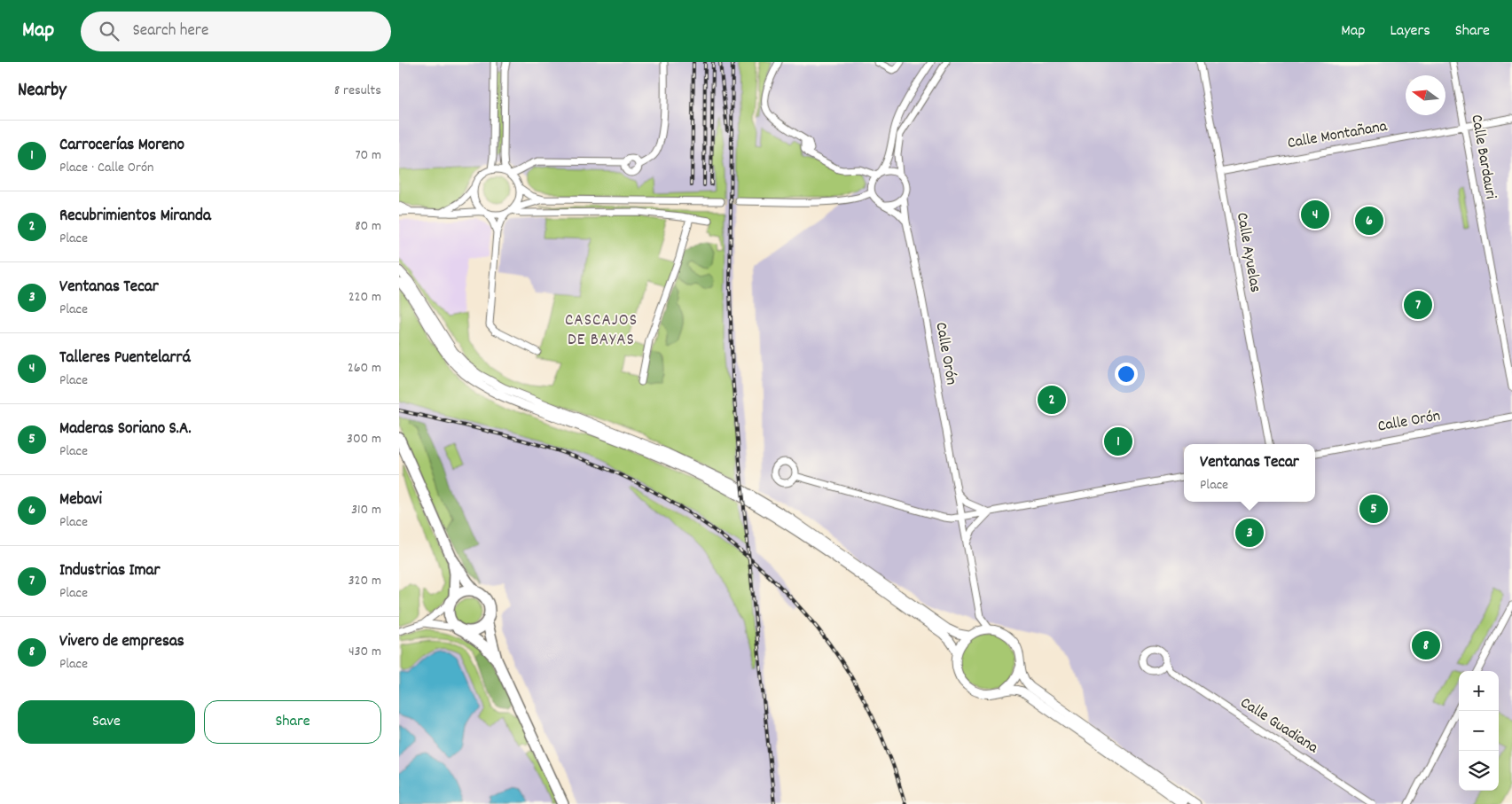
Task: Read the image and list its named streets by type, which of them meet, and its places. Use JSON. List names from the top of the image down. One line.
{"streets":{"street":["Calle Montañana","Calle Bardauri","Calle Ayuelas","Calle Orón","Calle Guadiana"]},"crossings":[["Calle Montañana","Calle Bardauri"],["Calle Montañana","Calle Ayuelas"]],"districts":["CASCAJOS DE BAYAS"],"north":"left","page":{"header":"Map","search":"Search here","nav":["Map","Layers","Share"],"heading":["Nearby","8 results"],"list":[{"mark":"1","name":"Carrocerías Moreno","note":"Place · Calle Orón","value":"70 m"},{"mark":"2","name":"Recubrimientos Miranda","note":"Place","value":"80 m"},{"mark":"3","name":"Ventanas Tecar","note":"Place","value":"220 m"},{"mark":"4","name":"Talleres Puentelarrá","note":"Place","value":"260 m"},{"mark":"5","name":"Maderas Soriano S.A.","note":"Place","value":"300 m"},{"mark":"6","name":"Mebavi","note":"Place","value":"310 m"},{"mark":"7","name":"Industrias Imar","note":"Place","value":"320 m"},{"mark":"8","name":"Vivero de empresas","note":"Place","value":"430 m"}],"pins":["4","6","7","2","1","5","3","8"],"popup":["Ventanas Tecar","Place"],"map_buttons":["+","−"],"buttons":["Save","Share"]}}
